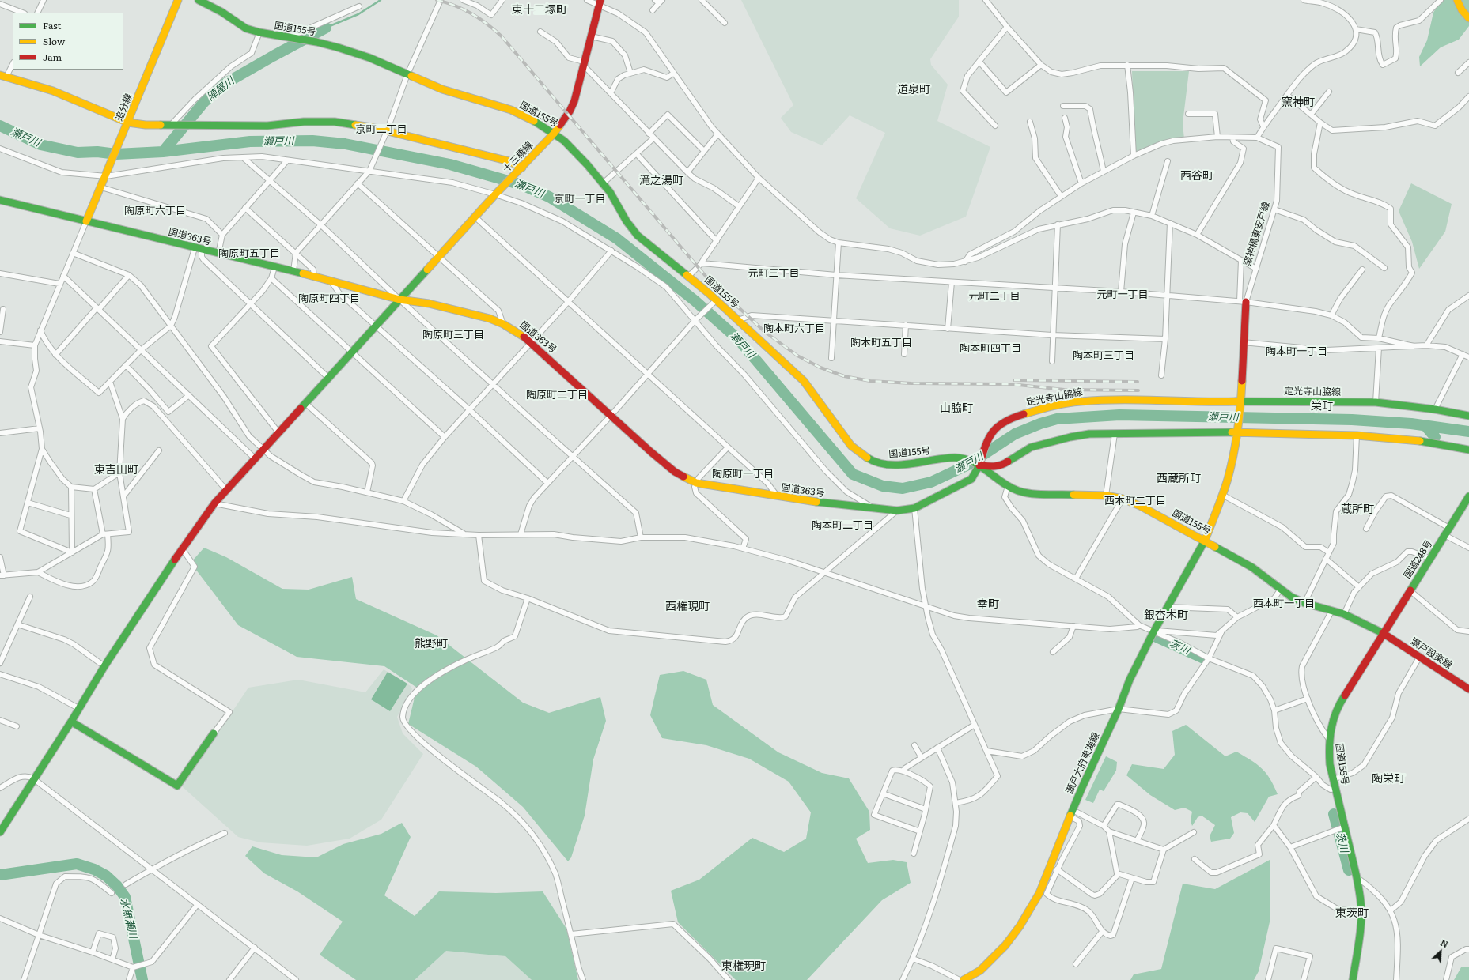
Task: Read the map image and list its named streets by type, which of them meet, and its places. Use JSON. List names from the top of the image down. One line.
{"streets":{"main road":["国道155号","追分線","十三橋線","窯神橋東安戸線","国道363号","定光寺山脇線","国道248号","瀬戸設楽線","瀬戸大府東海線"]},"crossings":[["国道155号","十三橋線"],["国道155号","国道363号"],["国道155号","定光寺山脇線"],["国道155号","国道248号"],["国道155号","瀬戸設楽線"],["国道155号","瀬戸大府東海線"],["追分線","国道363号"],["十三橋線","国道363号"],["窯神橋東安戸線","定光寺山脇線"],["窯神橋東安戸線","瀬戸大府東海線"],["国道363号","定光寺山脇線"],["国道248号","瀬戸設楽線"]],"districts":["東十三塚町","道泉町","窯神町","京町二丁目","西谷町","滝之湯町","京町一丁目","陶原町六丁目","陶原町五丁目","元町三丁目","元町一丁目","元町二丁目","陶原町四丁目","陶本町六丁目","陶原町三丁目","陶本町五丁目","陶本町四丁目","陶本町一丁目","陶本町三丁目","陶原町二丁目","栄町","山脇町","東吉田町","陶原町一丁目","西蔵所町","西本町二丁目","蔵所町","陶本町二丁目","西本町一丁目","幸町","西権現町","銀杏木町","熊野町","陶栄町","東茨町","東権現町"],"water":["陣屋川","瀬戸川","茨川","水無瀬川"],"legend":["Fast","Slow","Jam"],"north":"top right"}
